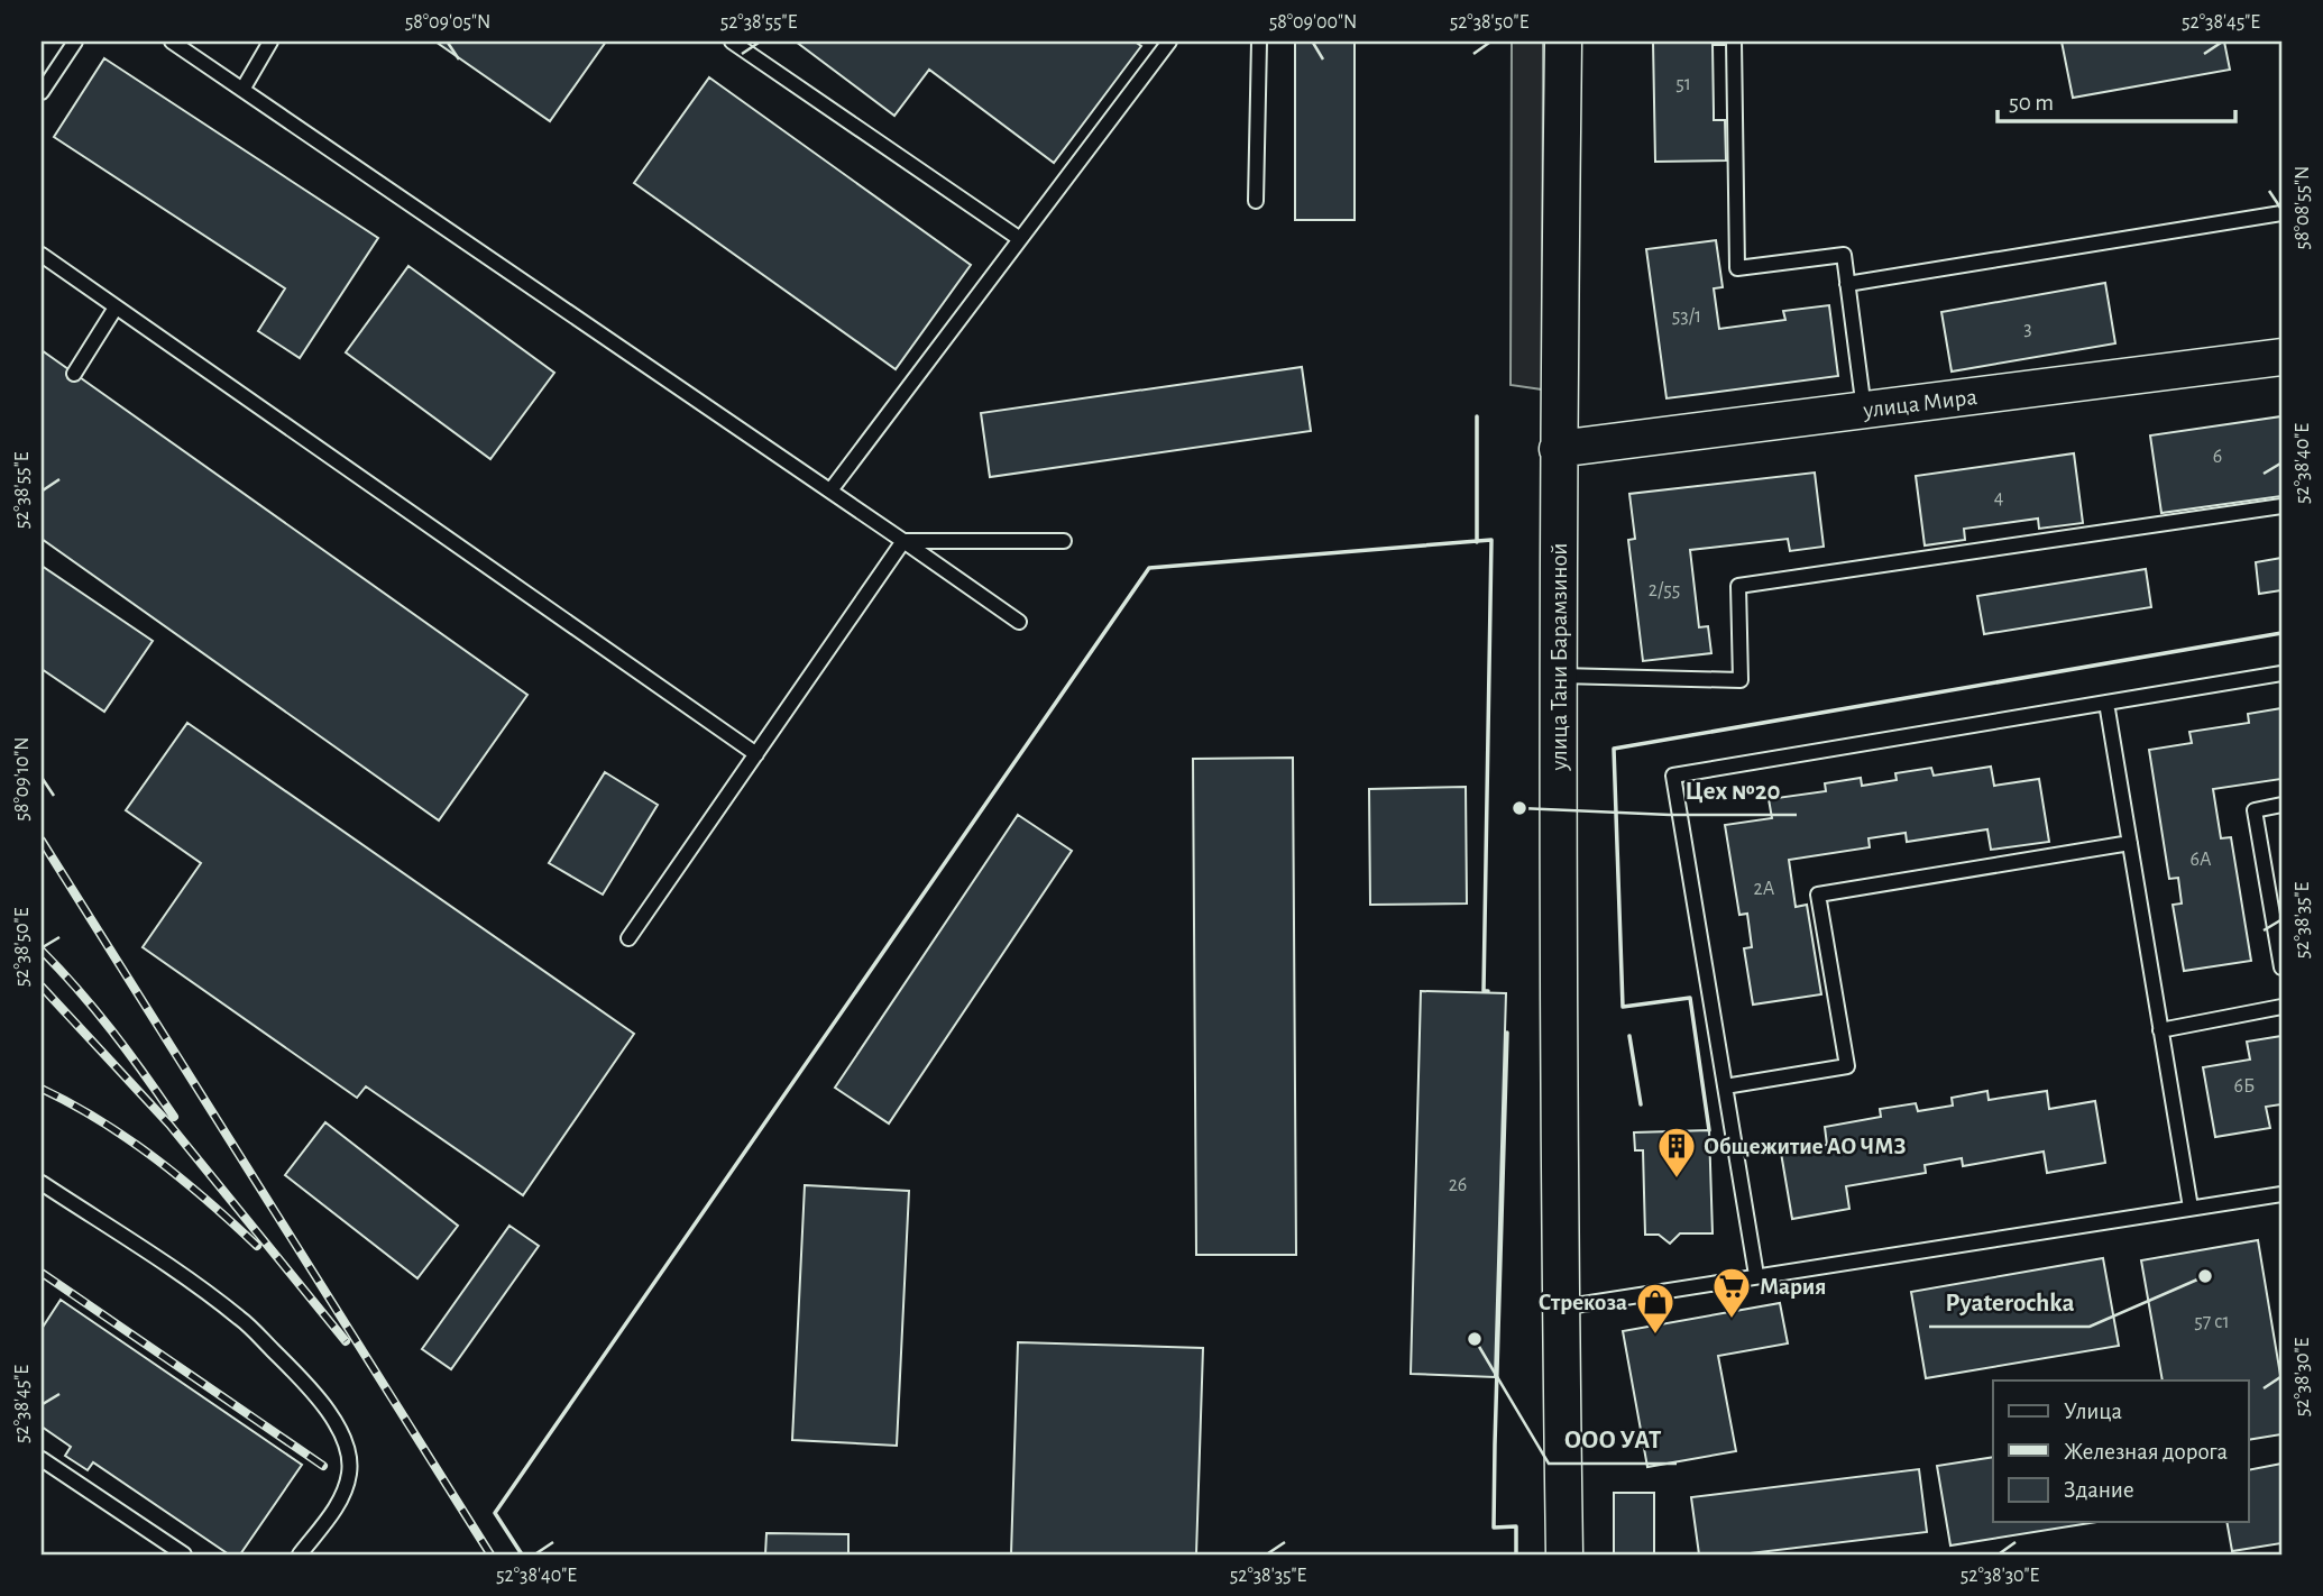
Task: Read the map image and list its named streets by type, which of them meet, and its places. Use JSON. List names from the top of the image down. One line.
{"streets":{"street":["улица Мира","улица Тани Барамзиной"]},"crossings":[["улица Мира","улица Тани Барамзиной"]],"places":{"other":["Цех №20","Pyaterochka","ООО УАТ"],"building":["Общежитие АО ЧМЗ"],"supermarket":["Мария"],"shop":["Стрекоза"]},"house_numbers":["51","53/1","3","6","4","2/55","6А","2А","6Б","26","57 с1"],"legend":["Улица","Железная дорога","Здание"],"scale_bar":"50 m","coordinates":["58°09'05\"N","52°38'55\"E","58°09'00\"N","52°38'50\"E","52°38'45\"E","58°08'55\"N","52°38'40\"E","58°09'10\"N","52°38'35\"E","52°38'30\"E"]}
